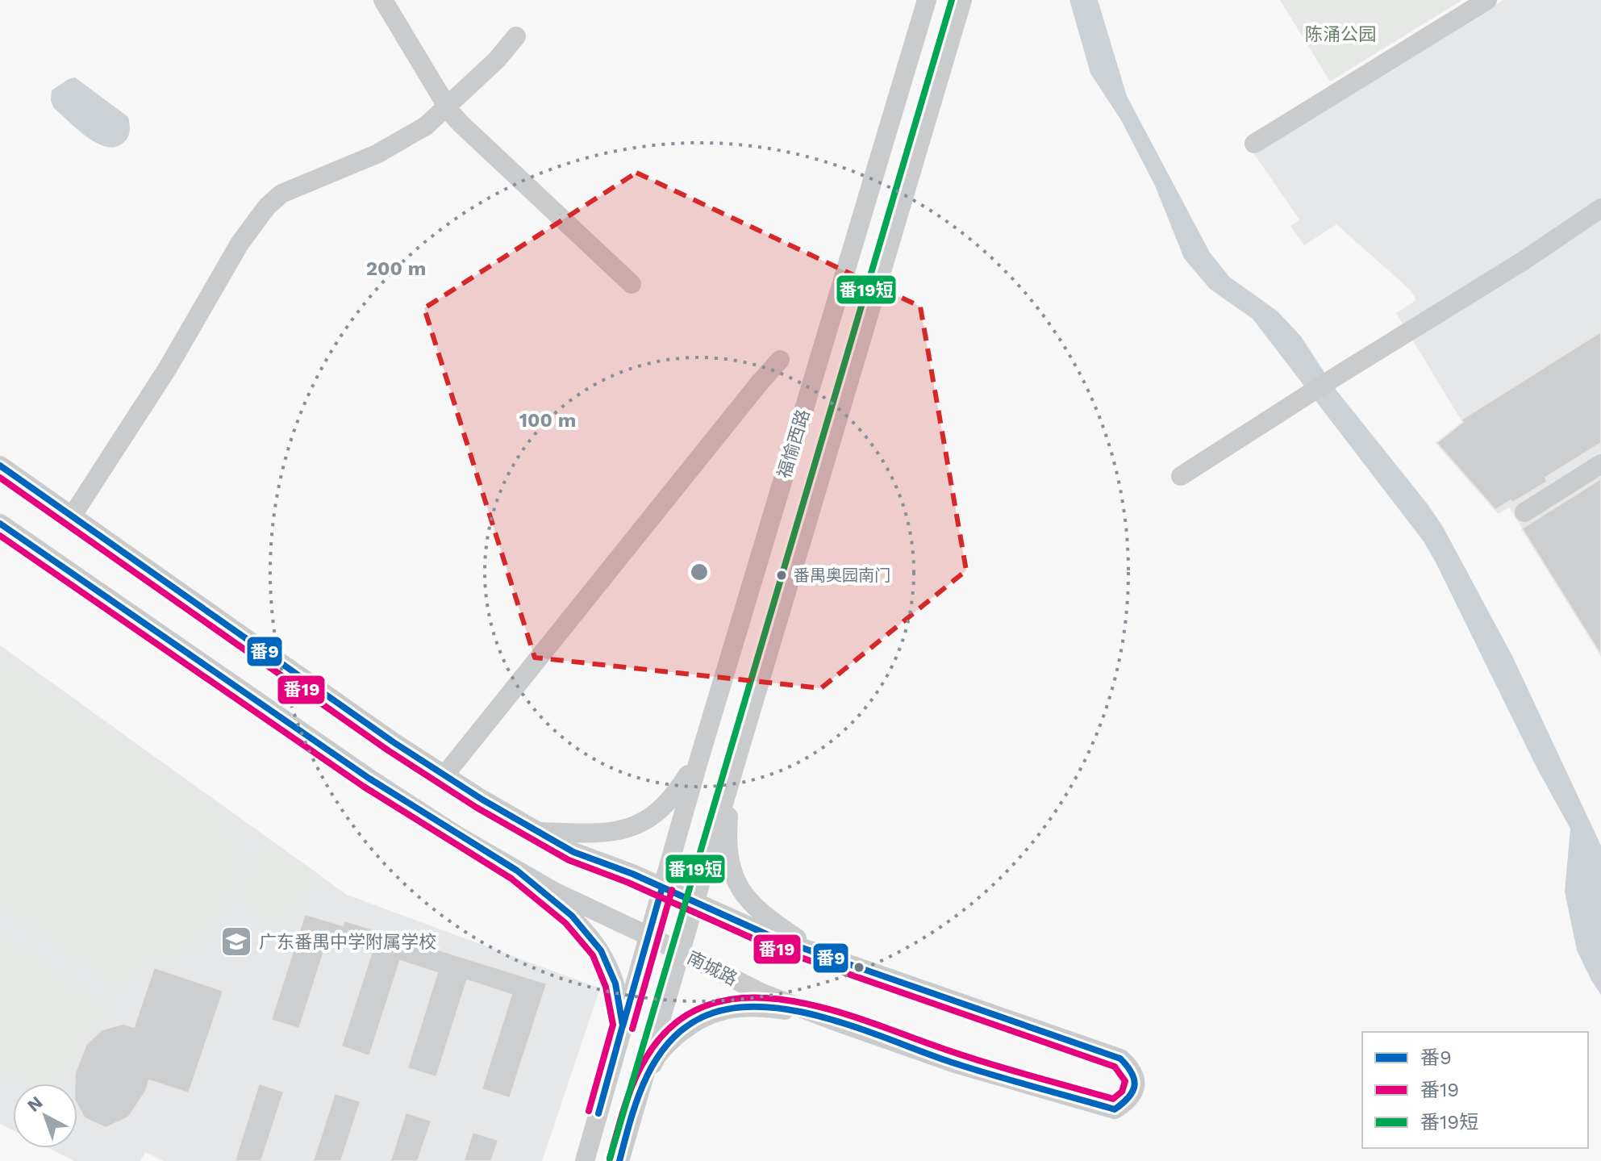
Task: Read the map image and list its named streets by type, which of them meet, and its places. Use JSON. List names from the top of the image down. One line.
{"streets":{"street":["福愉西路","南城路"]},"crossings":[["福愉西路","南城路"]],"parks":["陈涌公园"],"places":{"other":["番禺奥园南门"],"school or university":["广东番禺中学附属学校"]},"lines":["transit line 番19短","transit line 番9","transit line 番19"],"legend":["番9","番19","番19短"],"north":"top left","rings":["200 m","100 m"]}
